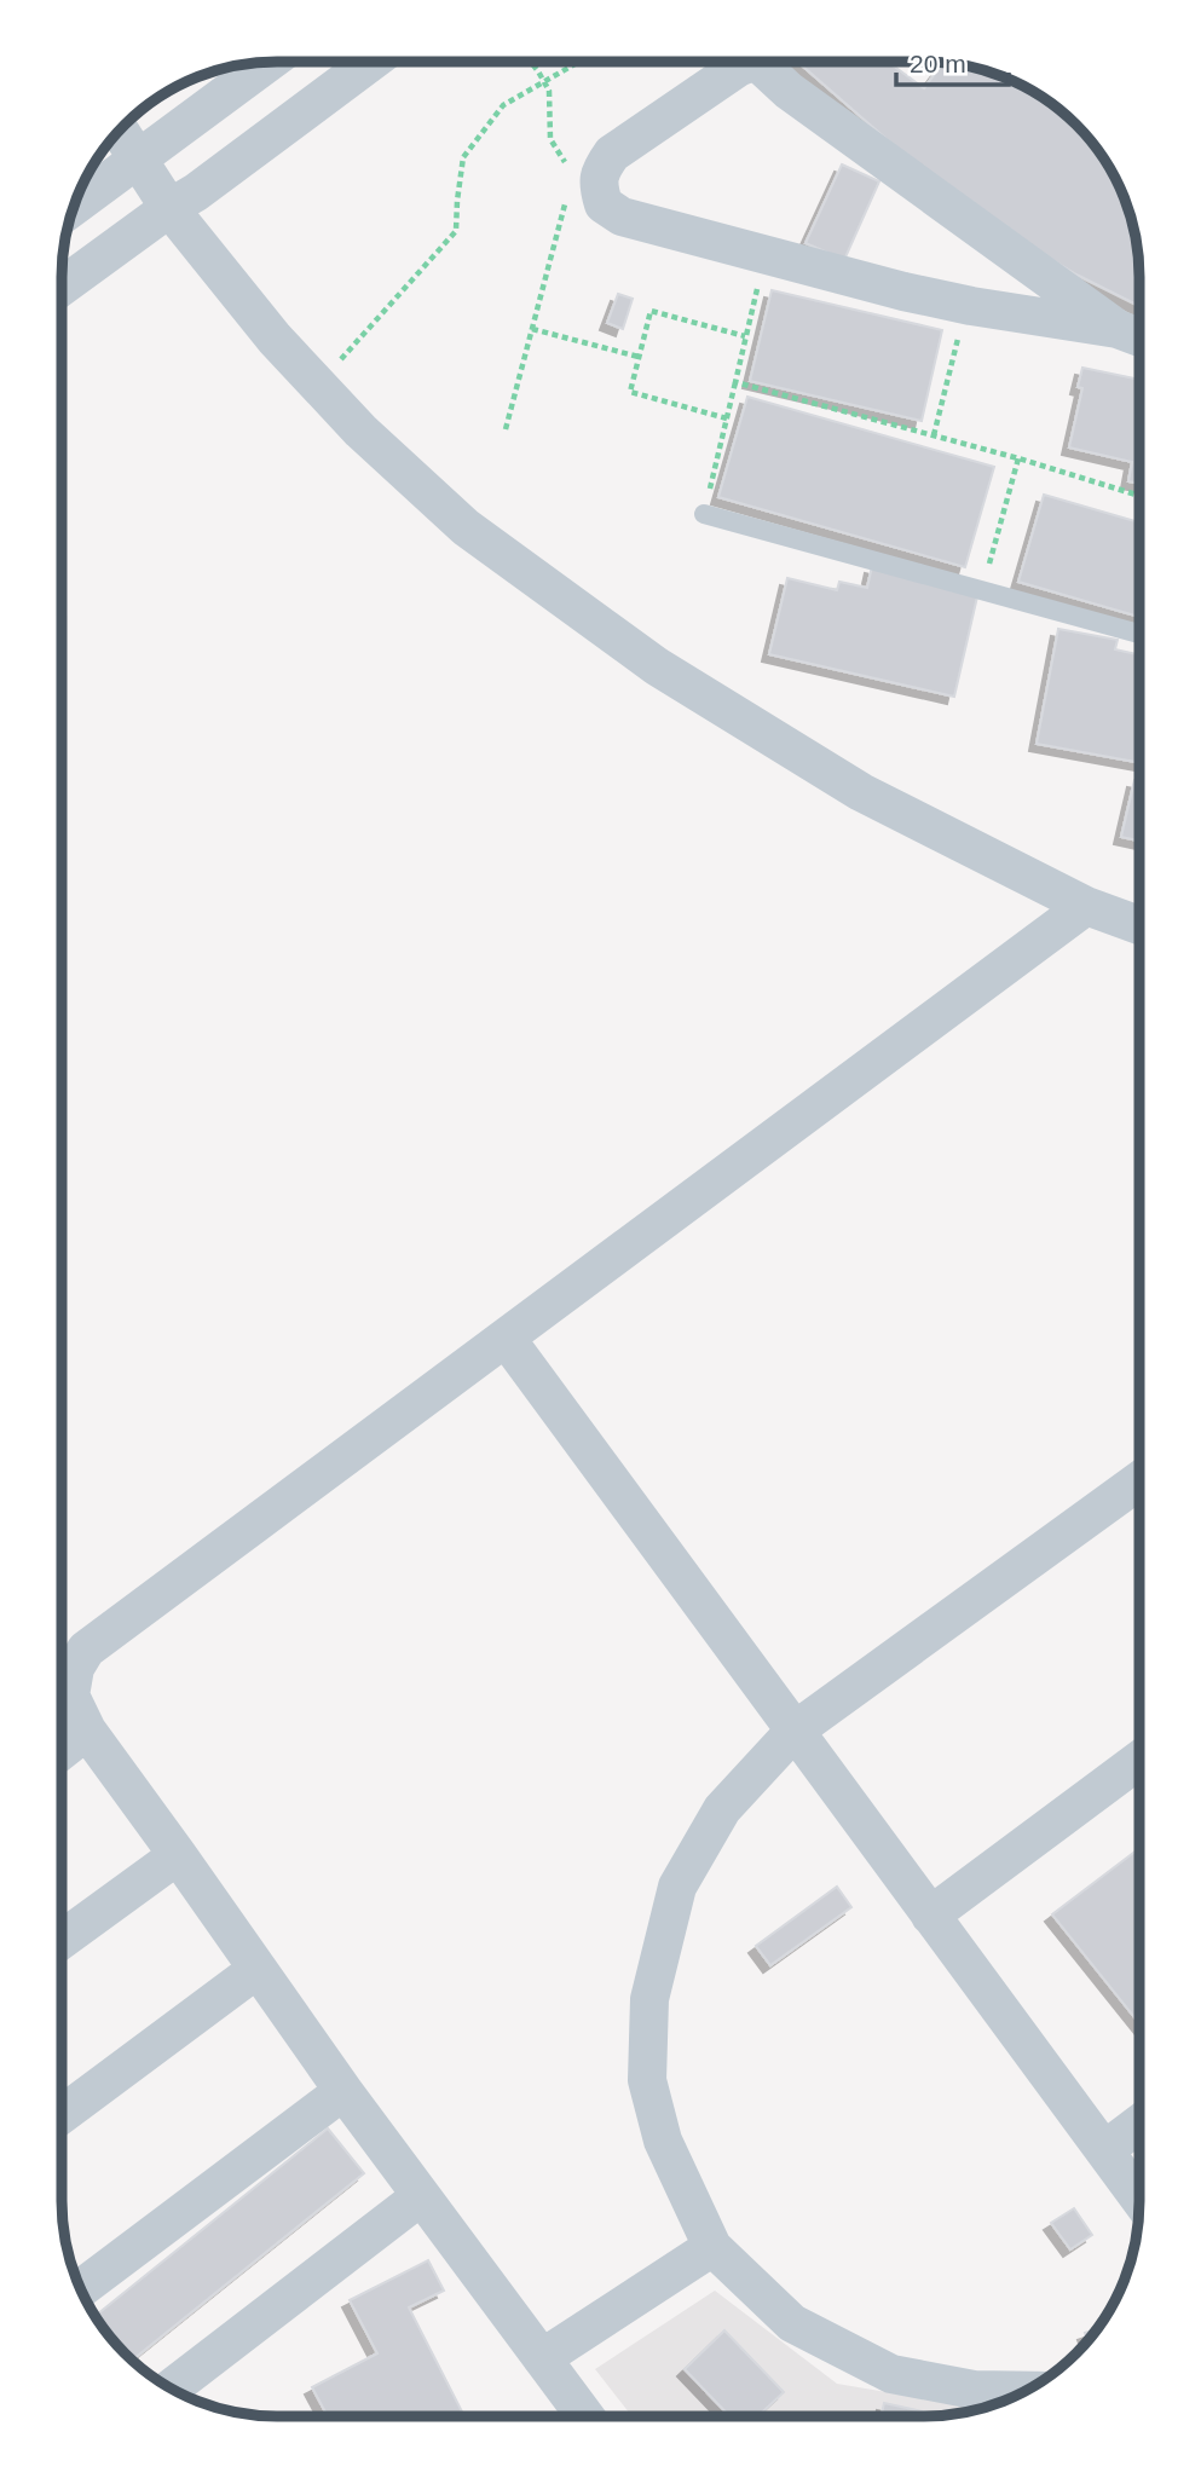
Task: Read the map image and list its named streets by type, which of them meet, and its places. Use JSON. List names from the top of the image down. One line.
{"scale_bar":"20 m"}
